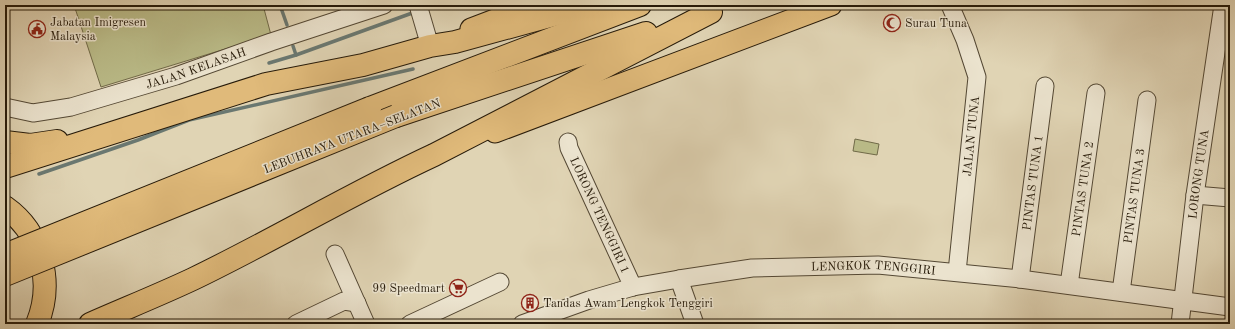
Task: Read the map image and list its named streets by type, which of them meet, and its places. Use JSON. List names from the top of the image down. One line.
{"streets":{"highway":["LEBUHRAYA UTARA–SELATAN"],"street":["JALAN KELASAH","JALAN TUNA","LORONG TUNA","PINTAS TUNA 1","PINTAS TUNA 2","PINTAS TUNA 3","LORONG TENGGIRI 1","LENGKOK TENGGIRI"]},"crossings":[["JALAN TUNA","LENGKOK TENGGIRI"],["LORONG TUNA","LENGKOK TENGGIRI"],["PINTAS TUNA 1","LENGKOK TENGGIRI"],["PINTAS TUNA 2","LENGKOK TENGGIRI"],["PINTAS TUNA 3","LENGKOK TENGGIRI"],["LORONG TENGGIRI 1","LENGKOK TENGGIRI"]],"places":{"mosque":["Surau Tuna"],"public building":["Jabatan Imigresen Malaysia"],"supermarket":["99 Speedmart"],"building":["Tandas Awam Lengkok Tenggiri"]}}
